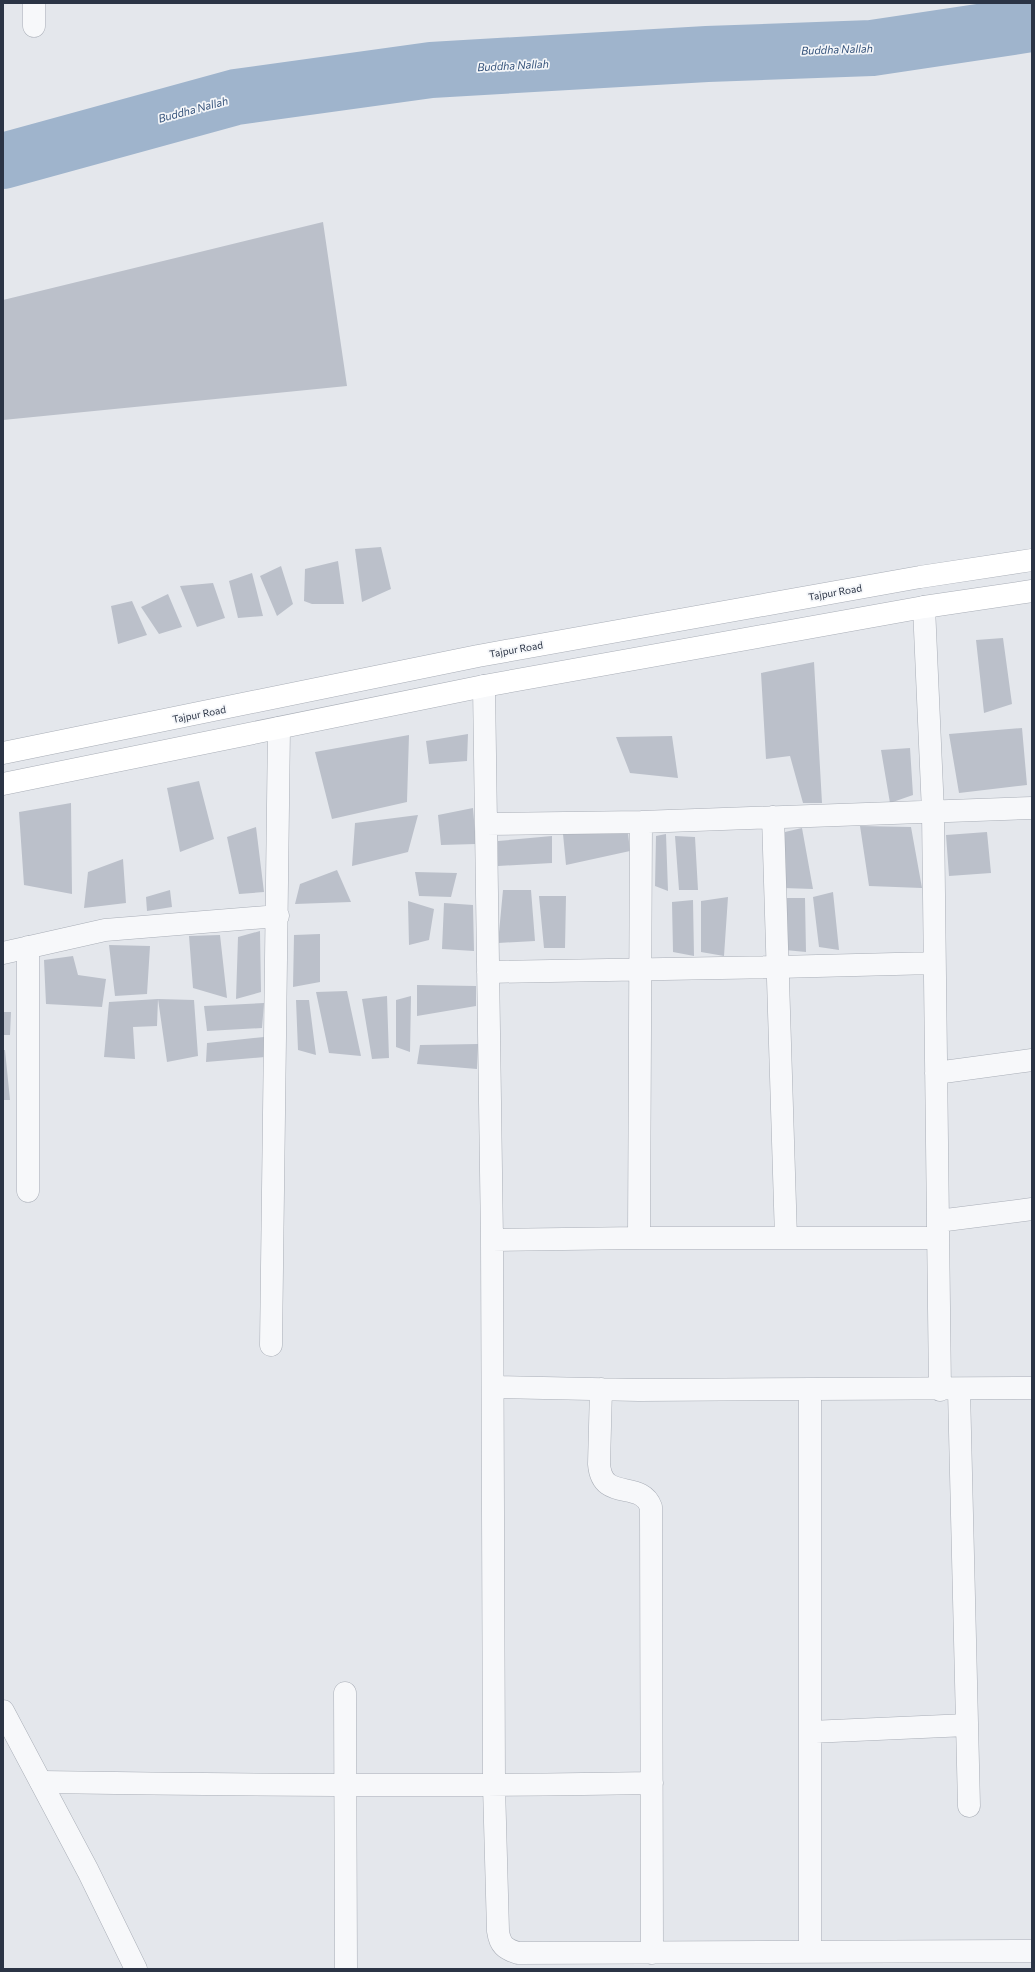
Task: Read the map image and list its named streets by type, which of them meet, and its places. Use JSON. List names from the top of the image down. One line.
{"streets":{"main road":["Tajpur Road"]},"water":["Buddha Nallah"]}
